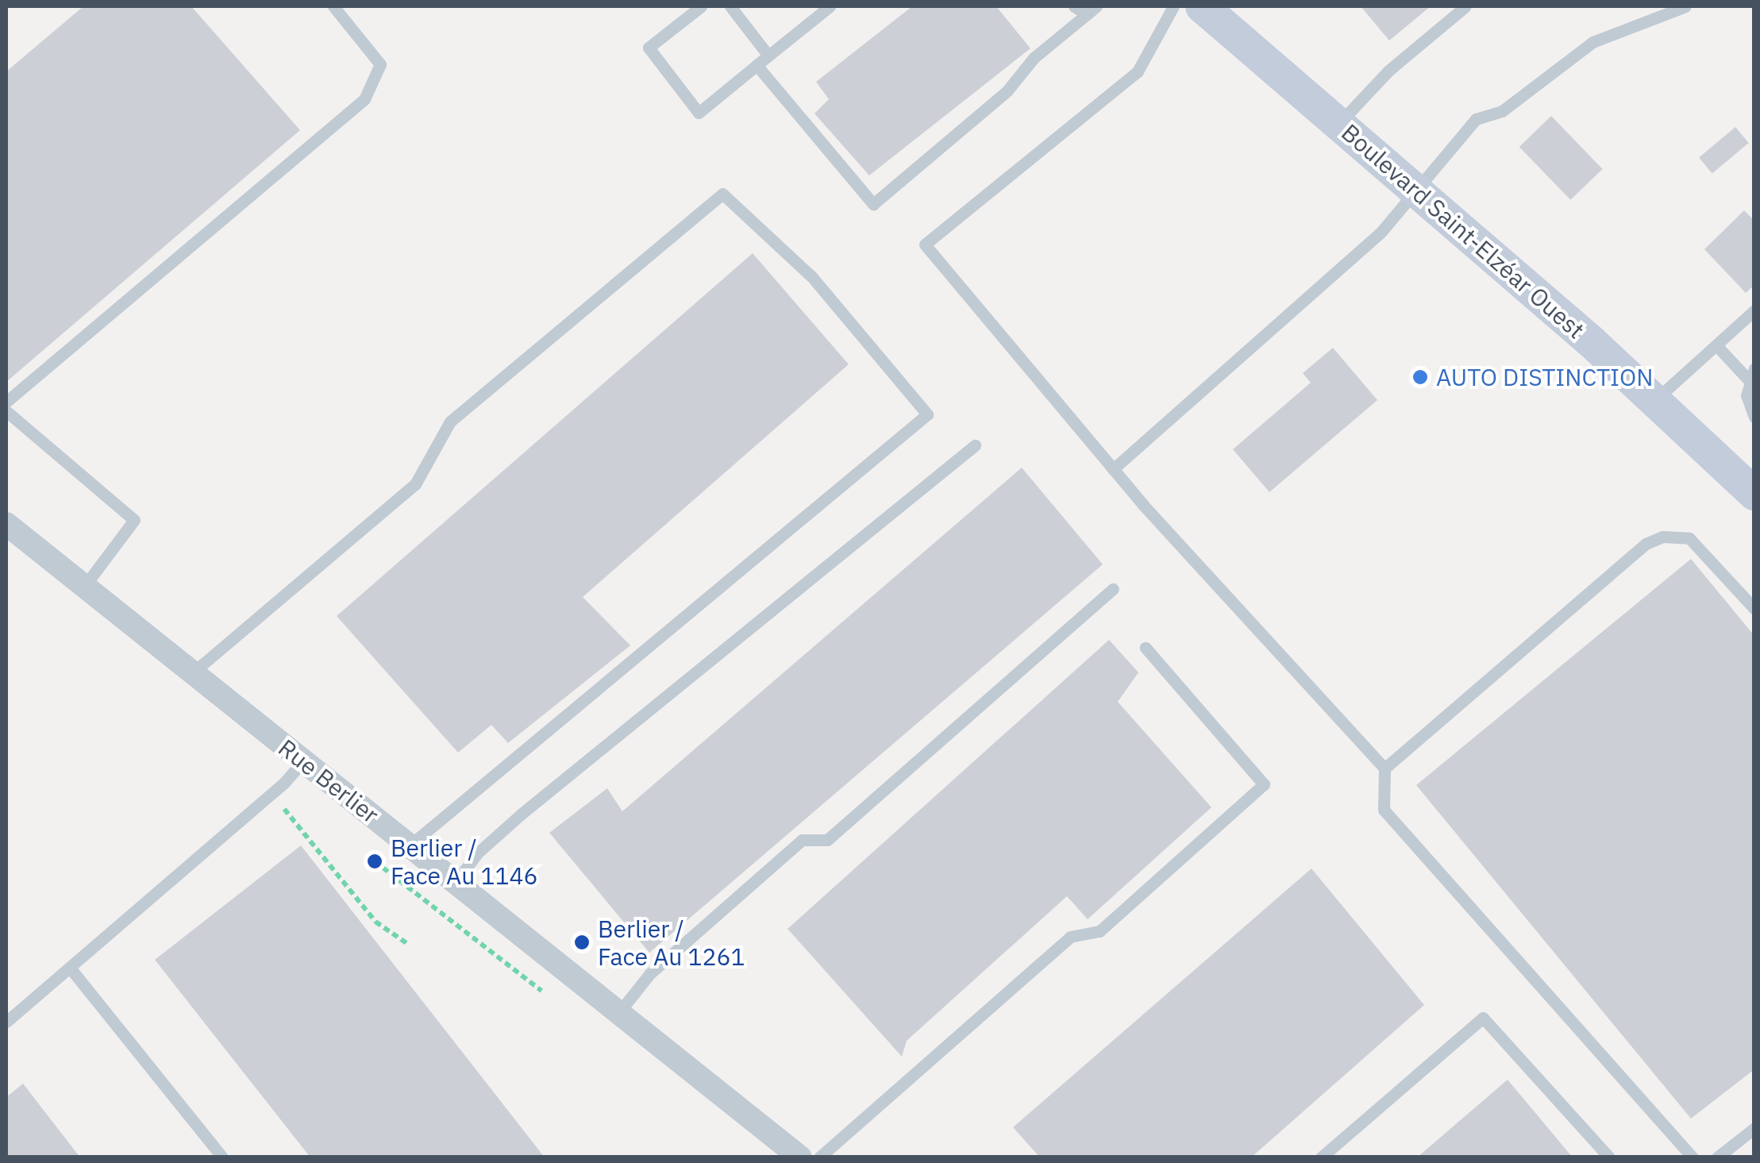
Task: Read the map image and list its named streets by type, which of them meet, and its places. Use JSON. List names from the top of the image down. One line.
{"streets":{"street":["Boulevard Saint-Elzéar Ouest","Rue Berlier"]},"places":["AUTO DISTINCTION","Berlier / Face Au 1146","Berlier / Face Au 1261"]}
